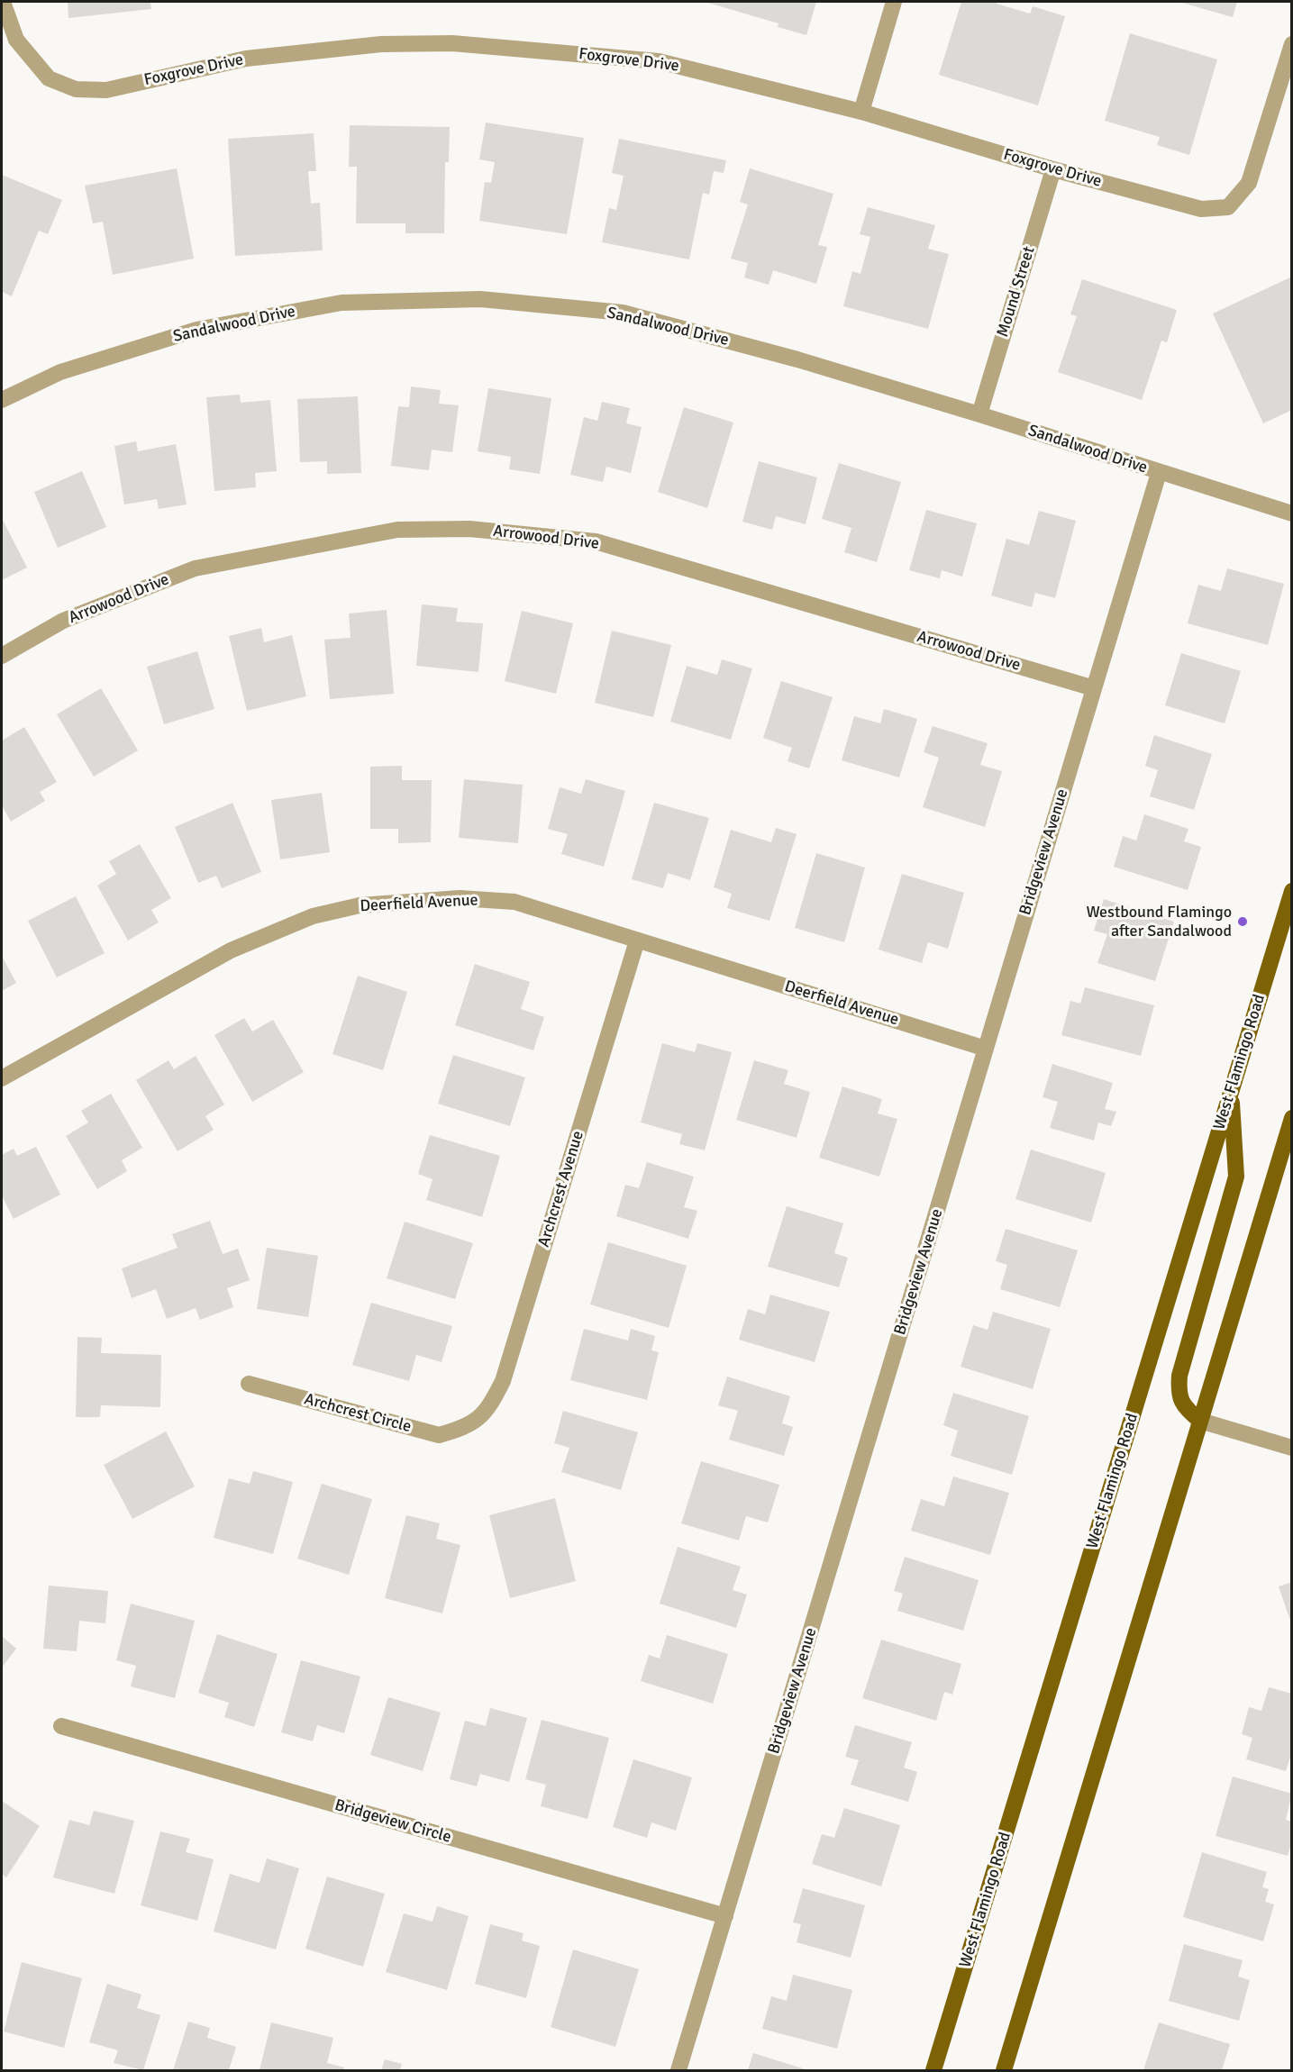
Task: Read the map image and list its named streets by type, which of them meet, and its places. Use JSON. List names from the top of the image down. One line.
{"streets":{"main road":["West Flamingo Road"],"street":["Foxgrove Drive","Mound Street","Sandalwood Drive","Arrowood Drive","Bridgeview Avenue","Deerfield Avenue","Archcrest Avenue","Archcrest Circle","Bridgeview Circle"]},"crossings":[["Foxgrove Drive","Mound Street"],["Mound Street","Sandalwood Drive"],["Sandalwood Drive","Bridgeview Avenue"],["Arrowood Drive","Bridgeview Avenue"],["Bridgeview Avenue","Deerfield Avenue"],["Bridgeview Avenue","Bridgeview Circle"],["Deerfield Avenue","Archcrest Avenue"],["Archcrest Avenue","Archcrest Circle"]],"places":["Westbound Flamingo after Sandalwood"]}
